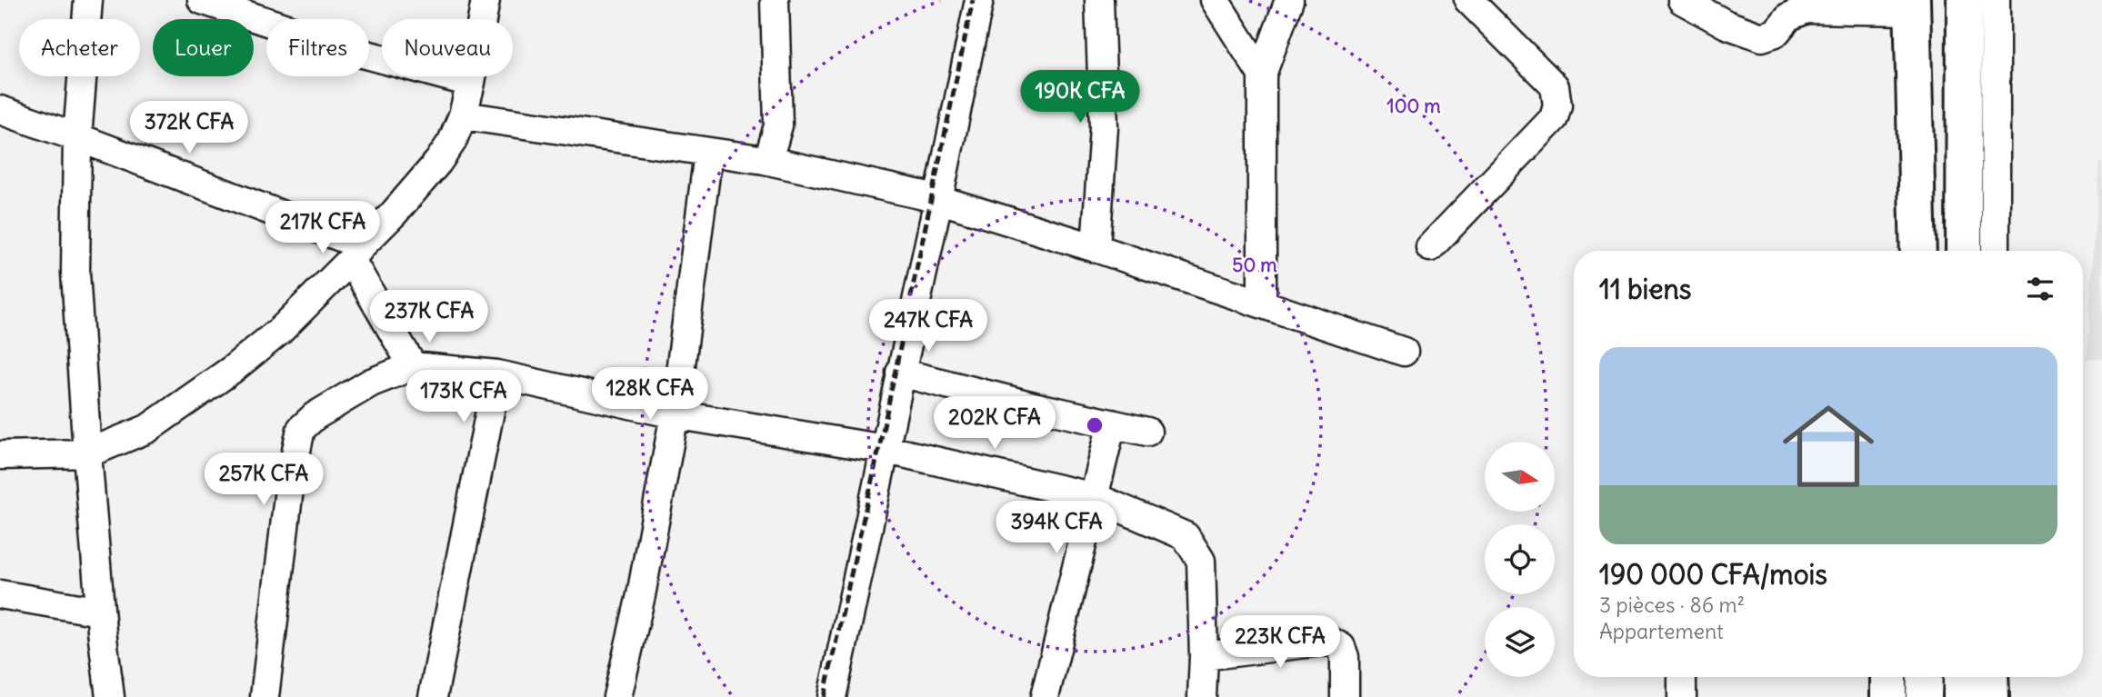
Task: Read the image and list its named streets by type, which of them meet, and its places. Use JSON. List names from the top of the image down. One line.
{"north":"right","page":{"chip":["Acheter","Louer","Filtres","Nouveau"],"price":["190K CFA","372K CFA","217K CFA","237K CFA","247K CFA","128K CFA","173K CFA","202K CFA","257K CFA","394K CFA","223K CFA"],"heading":"11 biens","list":[{"name":"190 000 CFA/mois","note":"3 pièces · 86 m² · Appartement"}]},"rings":["100 m","50 m"]}
